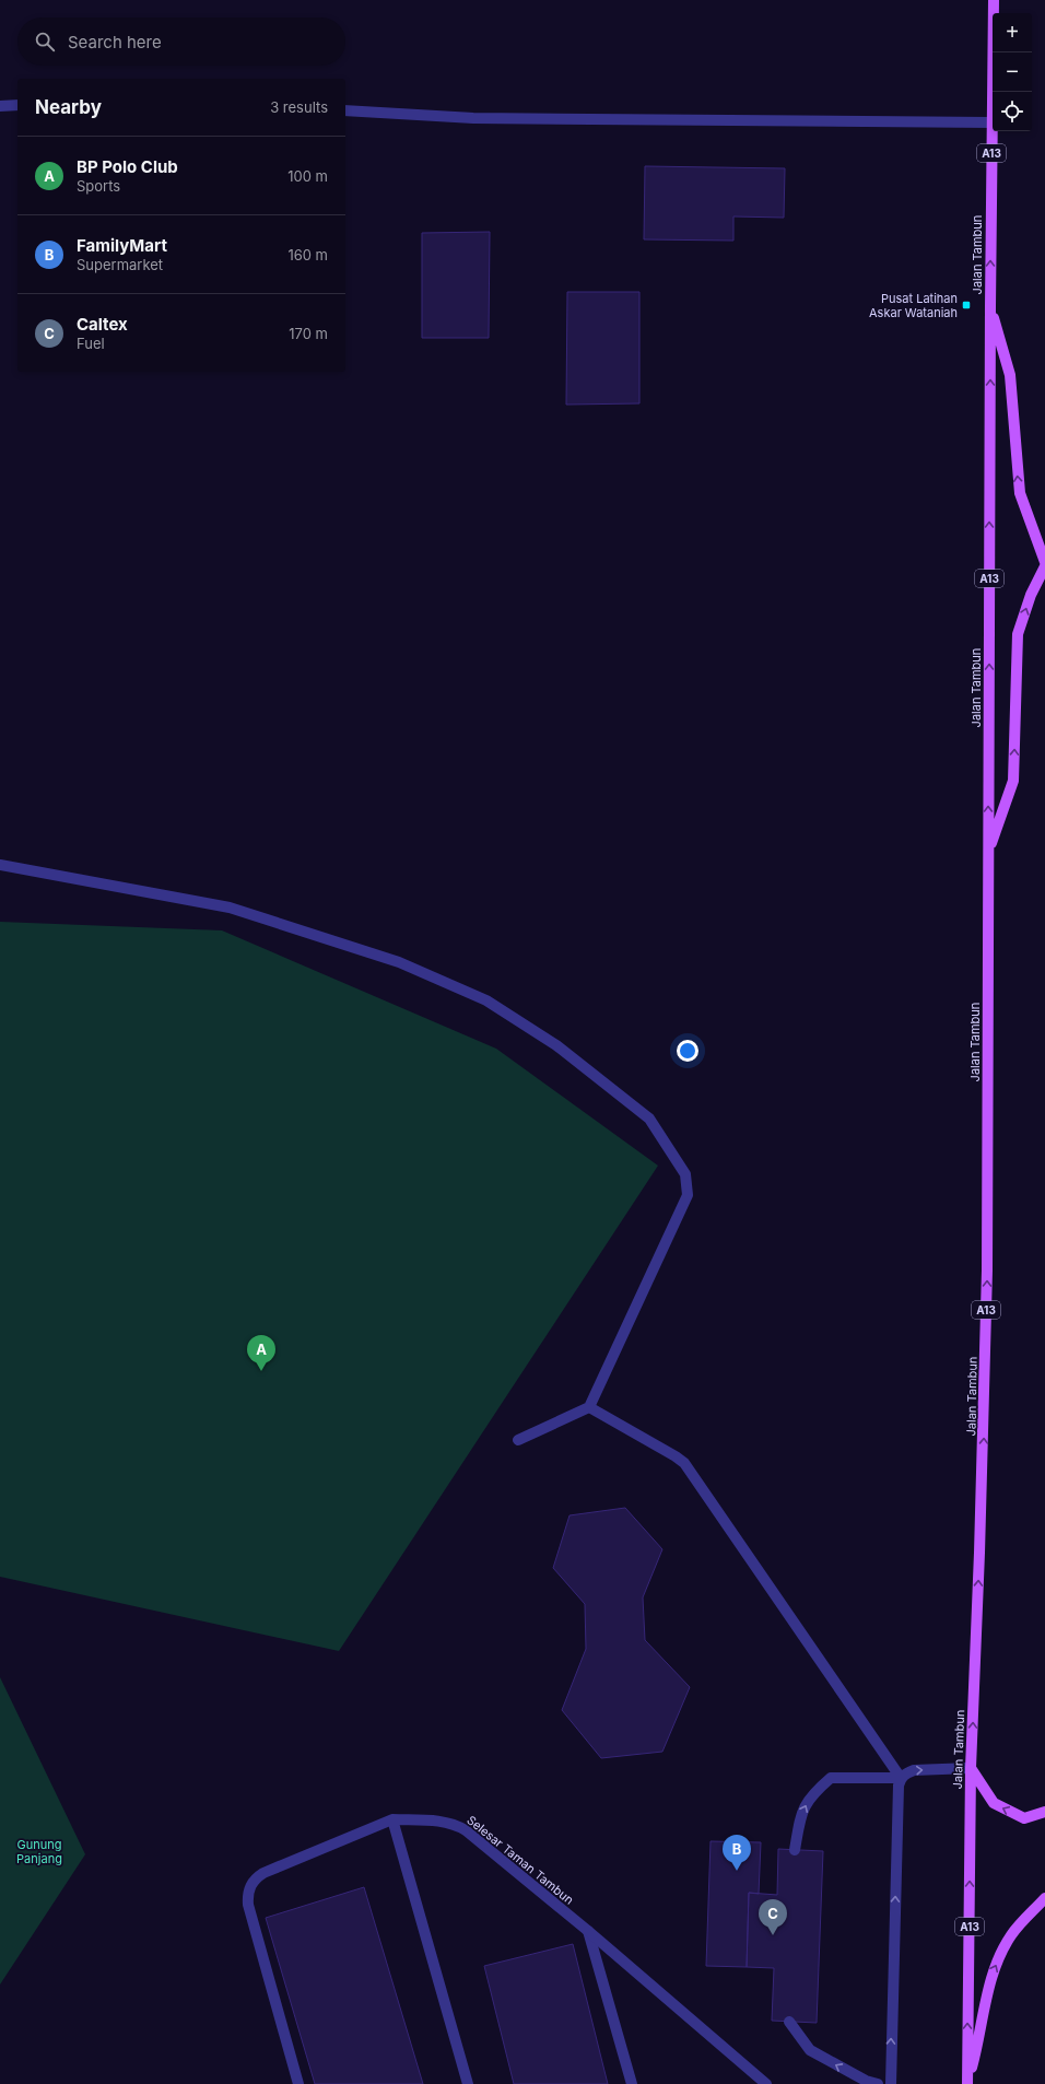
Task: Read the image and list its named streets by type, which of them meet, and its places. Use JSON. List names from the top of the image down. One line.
{"streets":{"main road":["A13","Jalan Tambun"],"street":["Selesar Taman Tambun"]},"parks":["Gunung Panjang"],"places":{"transit":["Pusat Latihan Askar Wataniah"]},"page":{"map_buttons":["+","−"],"search":"Search here","heading":["Nearby","3 results"],"list":[{"mark":"A","name":"BP Polo Club","note":"Sports","value":"100 m"},{"mark":"B","name":"FamilyMart","note":"Supermarket","value":"160 m"},{"mark":"C","name":"Caltex","note":"Fuel","value":"170 m"}],"pins":["A","B","C"]}}
